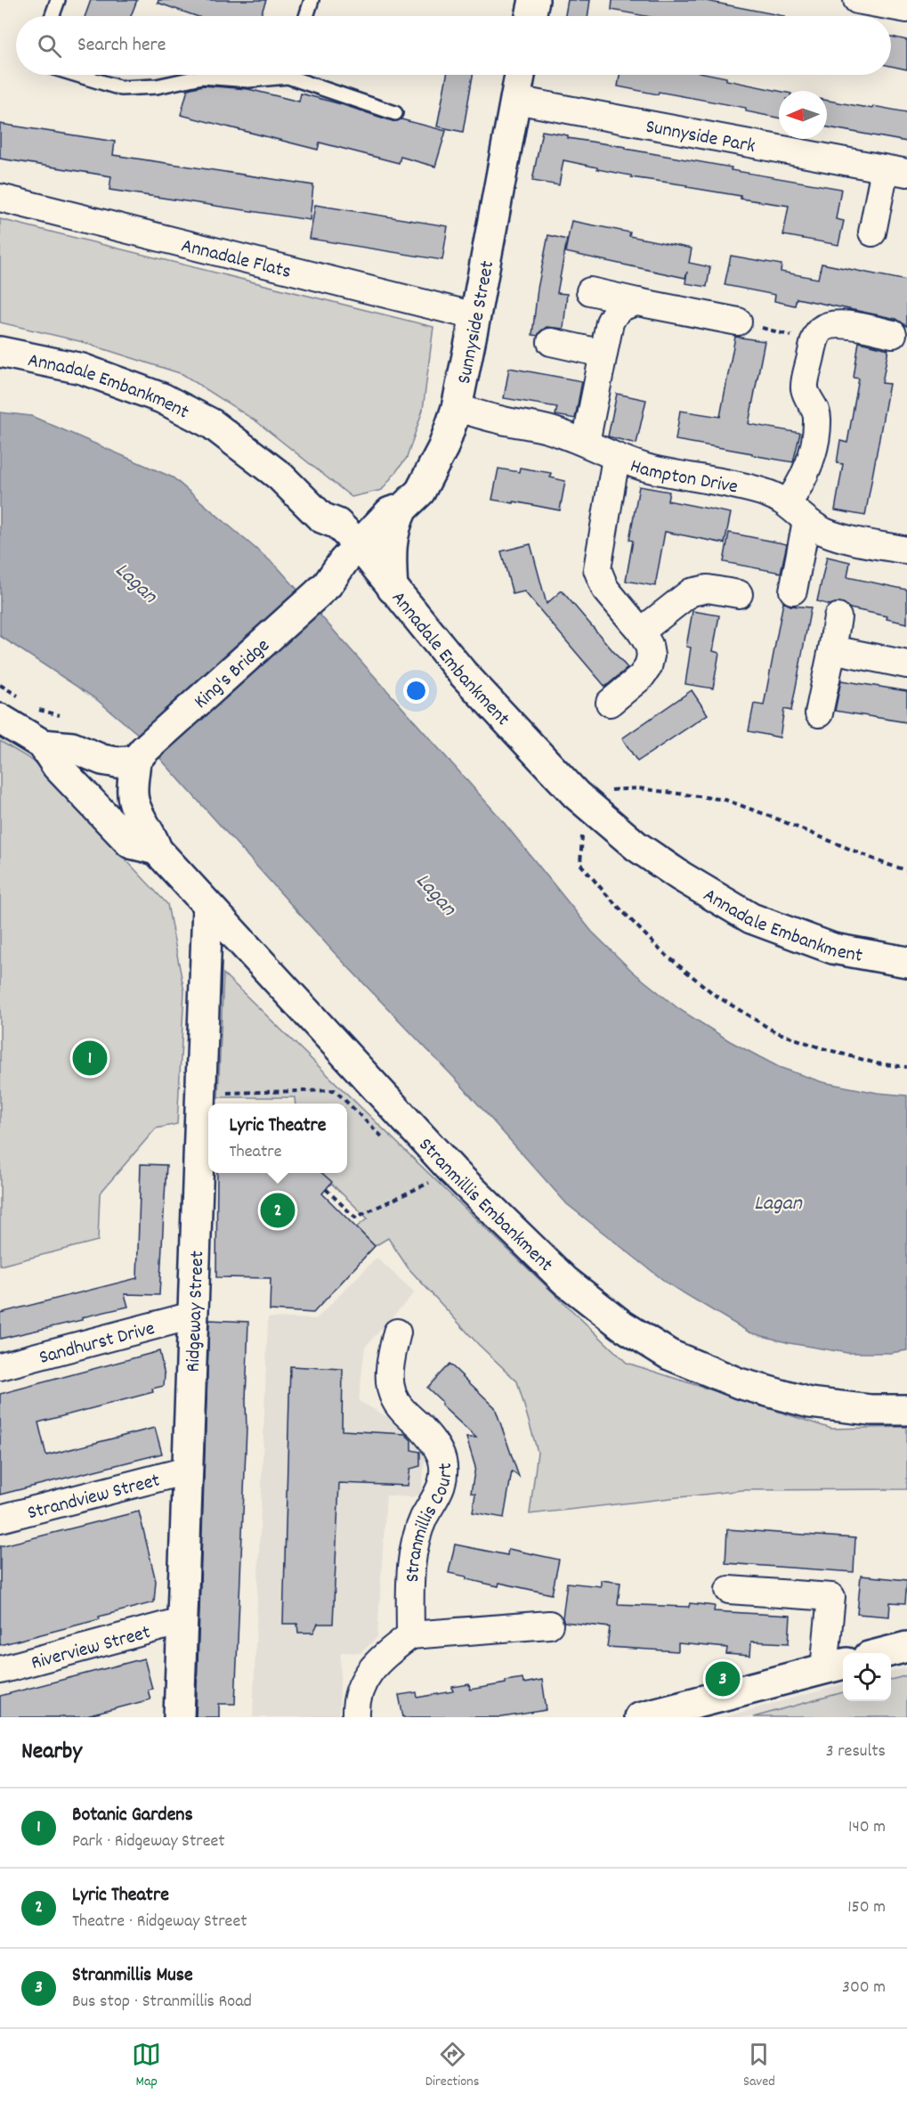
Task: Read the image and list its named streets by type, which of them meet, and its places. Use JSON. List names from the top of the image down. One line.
{"streets":{"street":["Sunnyside Park","Annadale Flats","Sunnyside Street","Annadale Embankment","Hampton Drive","King's Bridge","Stranmillis Embankment","Ridgeway Street","Sandhurst Drive","Strandview Street","Stranmillis Court","Riverview Street"]},"crossings":[["Sunnyside Park","Sunnyside Street"],["Annadale Flats","Sunnyside Street"],["Sunnyside Street","Annadale Embankment"],["Sunnyside Street","Hampton Drive"],["Sunnyside Street","King's Bridge"],["Annadale Embankment","King's Bridge"],["King's Bridge","Stranmillis Embankment"],["Stranmillis Embankment","Ridgeway Street"],["Ridgeway Street","Sandhurst Drive"],["Ridgeway Street","Strandview Street"],["Ridgeway Street","Riverview Street"]],"water":["Lagan"],"north":"left","page":{"search":"Search here","pins":["1","2","3"],"popup":["Lyric Theatre","Theatre"],"heading":["Nearby","3 results"],"list":[{"mark":"1","name":"Botanic Gardens","note":"Park · Ridgeway Street","value":"140 m"},{"mark":"2","name":"Lyric Theatre","note":"Theatre · Ridgeway Street","value":"150 m"},{"mark":"3","name":"Stranmillis Muse","note":"Bus stop · Stranmillis Road","value":"300 m"}],"nav":["Map","Directions","Saved"]}}
